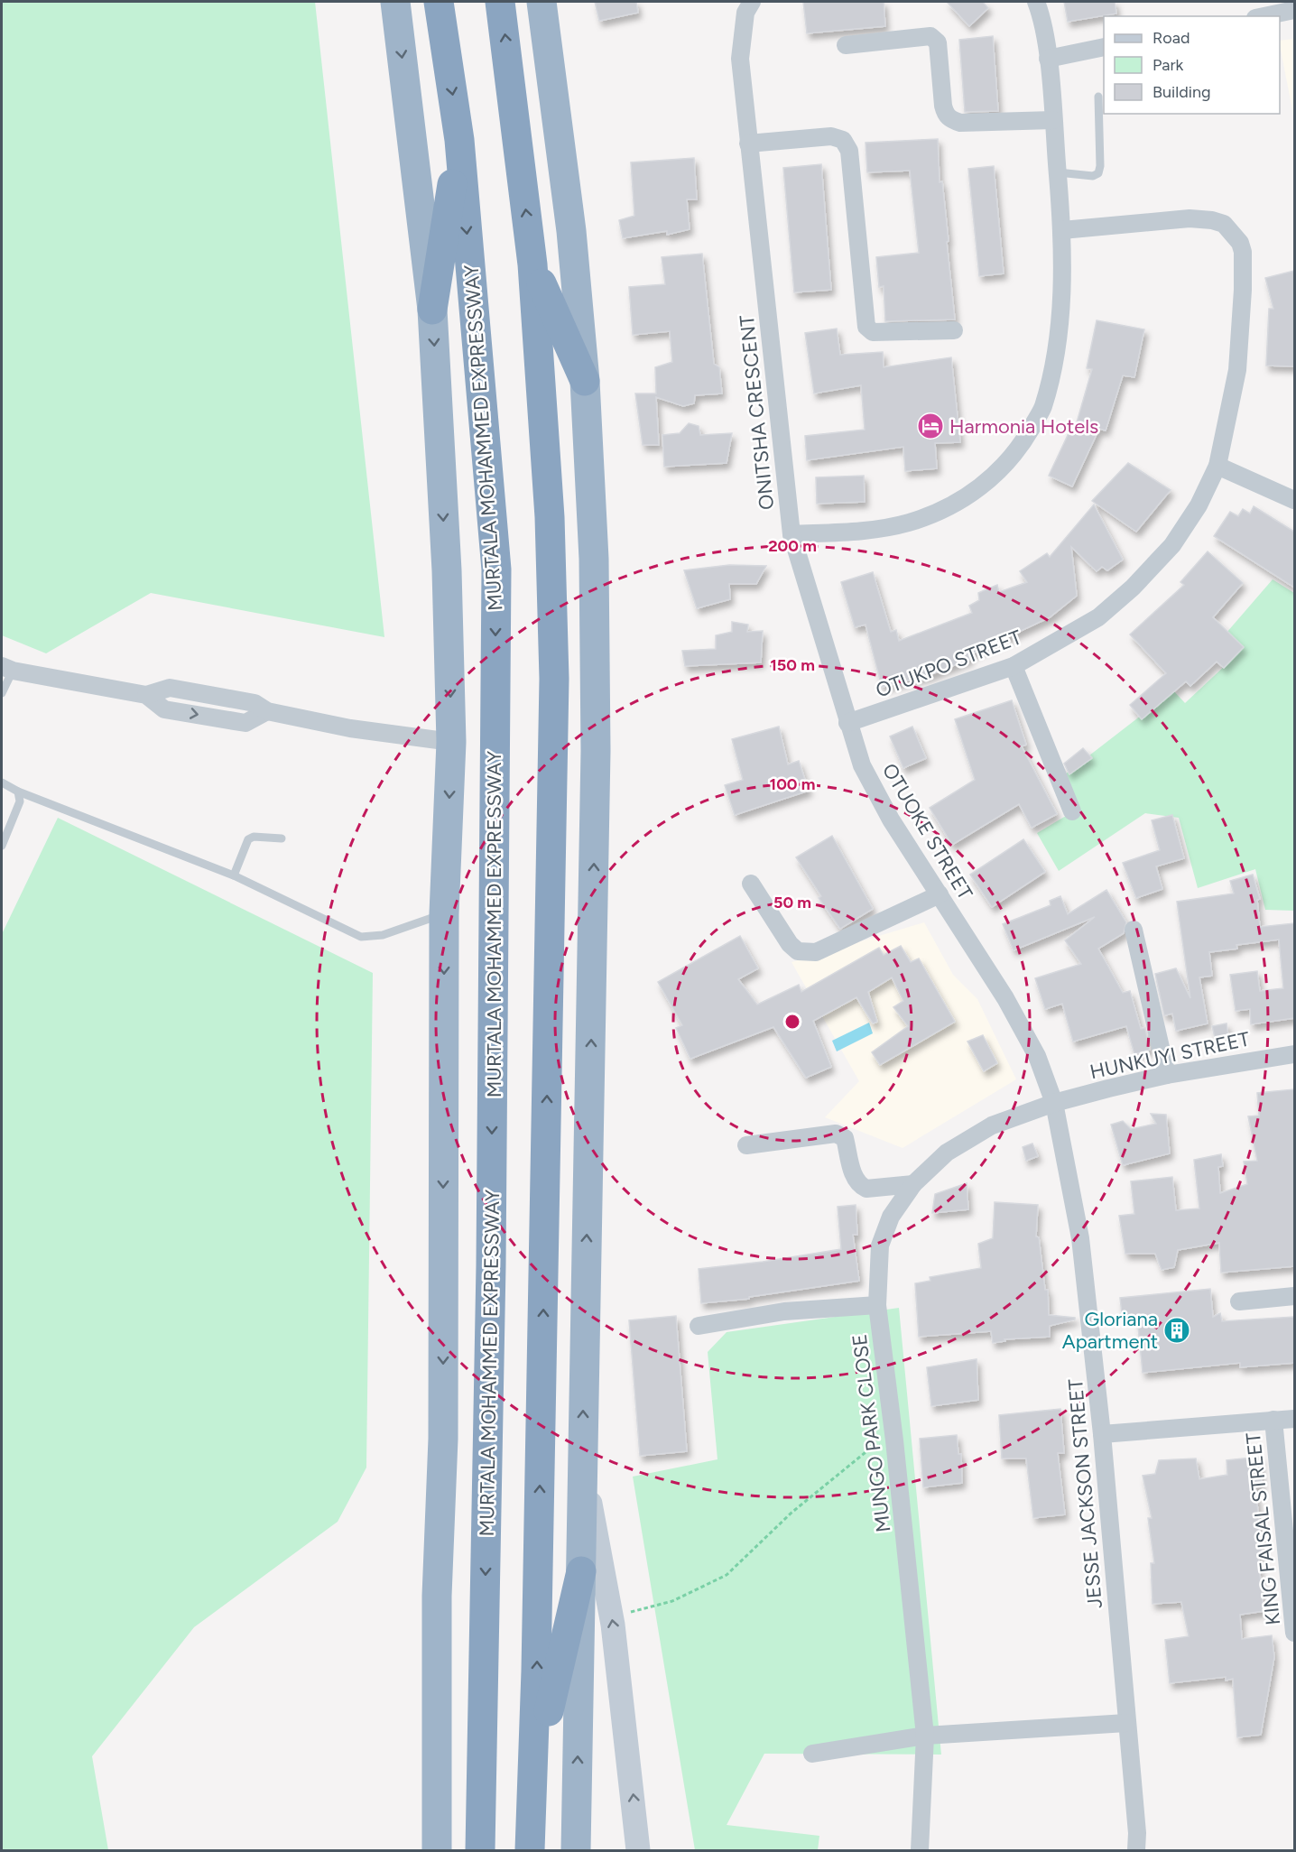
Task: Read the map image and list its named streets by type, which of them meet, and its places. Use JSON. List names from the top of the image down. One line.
{"streets":{"highway":["MURTALA MOHAMMED EXPRESSWAY"],"street":["ONITSHA CRESCENT","OTUKPO STREET","OTUOKE STREET","HUNKUYI STREET","MUNGO PARK CLOSE","JESSE JACKSON STREET","KING FAISAL STREET"]},"crossings":[["ONITSHA CRESCENT","OTUKPO STREET"],["ONITSHA CRESCENT","OTUOKE STREET"],["OTUKPO STREET","OTUOKE STREET"],["OTUOKE STREET","HUNKUYI STREET"],["OTUOKE STREET","MUNGO PARK CLOSE"],["OTUOKE STREET","JESSE JACKSON STREET"],["HUNKUYI STREET","MUNGO PARK CLOSE"],["HUNKUYI STREET","JESSE JACKSON STREET"],["MUNGO PARK CLOSE","JESSE JACKSON STREET"]],"places":{"hotel":["Harmonia Hotels"],"building":["Gloriana Apartment"]},"legend":["Road","Park","Building"],"rings":["200 m","150 m","100 m","50 m"]}
